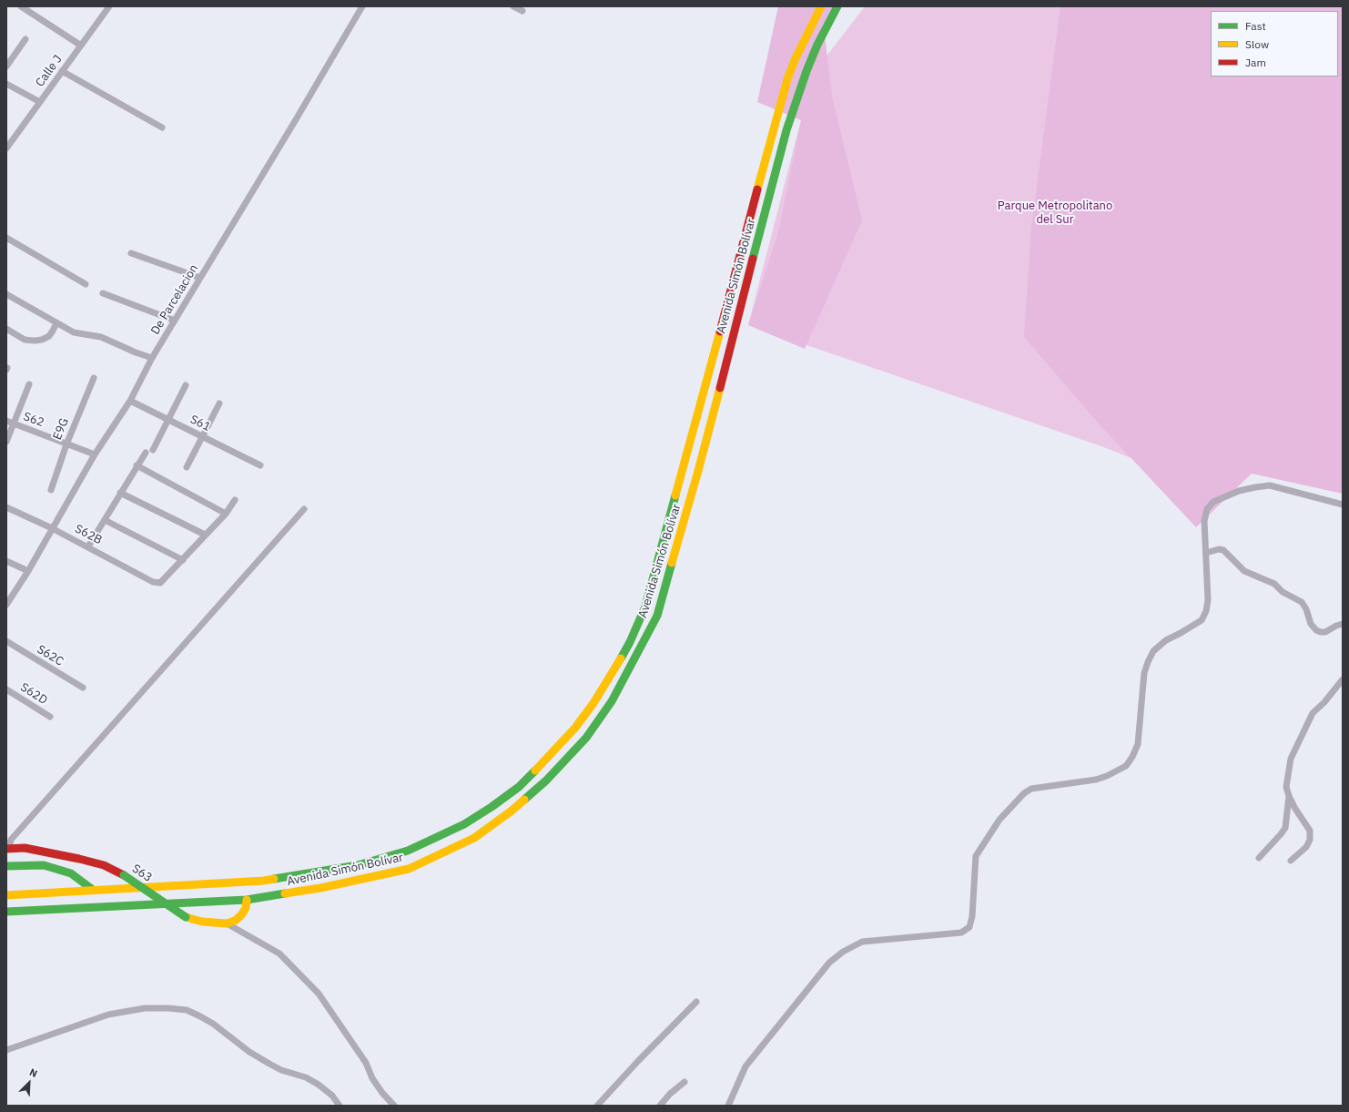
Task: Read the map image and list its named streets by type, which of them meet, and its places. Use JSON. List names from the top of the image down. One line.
{"streets":{"main road":["Avenida Simón Bolívar","S63"],"street":["Calle J","De Parcelacion","S62","S61","E9G","S62B","S62C","S62D"]},"crossings":[["De Parcelacion","S62"],["De Parcelacion","S61"],["De Parcelacion","S62B"],["S62","E9G"]],"parks":["Parque Metropolitano del Sur"],"legend":["Fast","Slow","Jam"],"north":"top right"}
